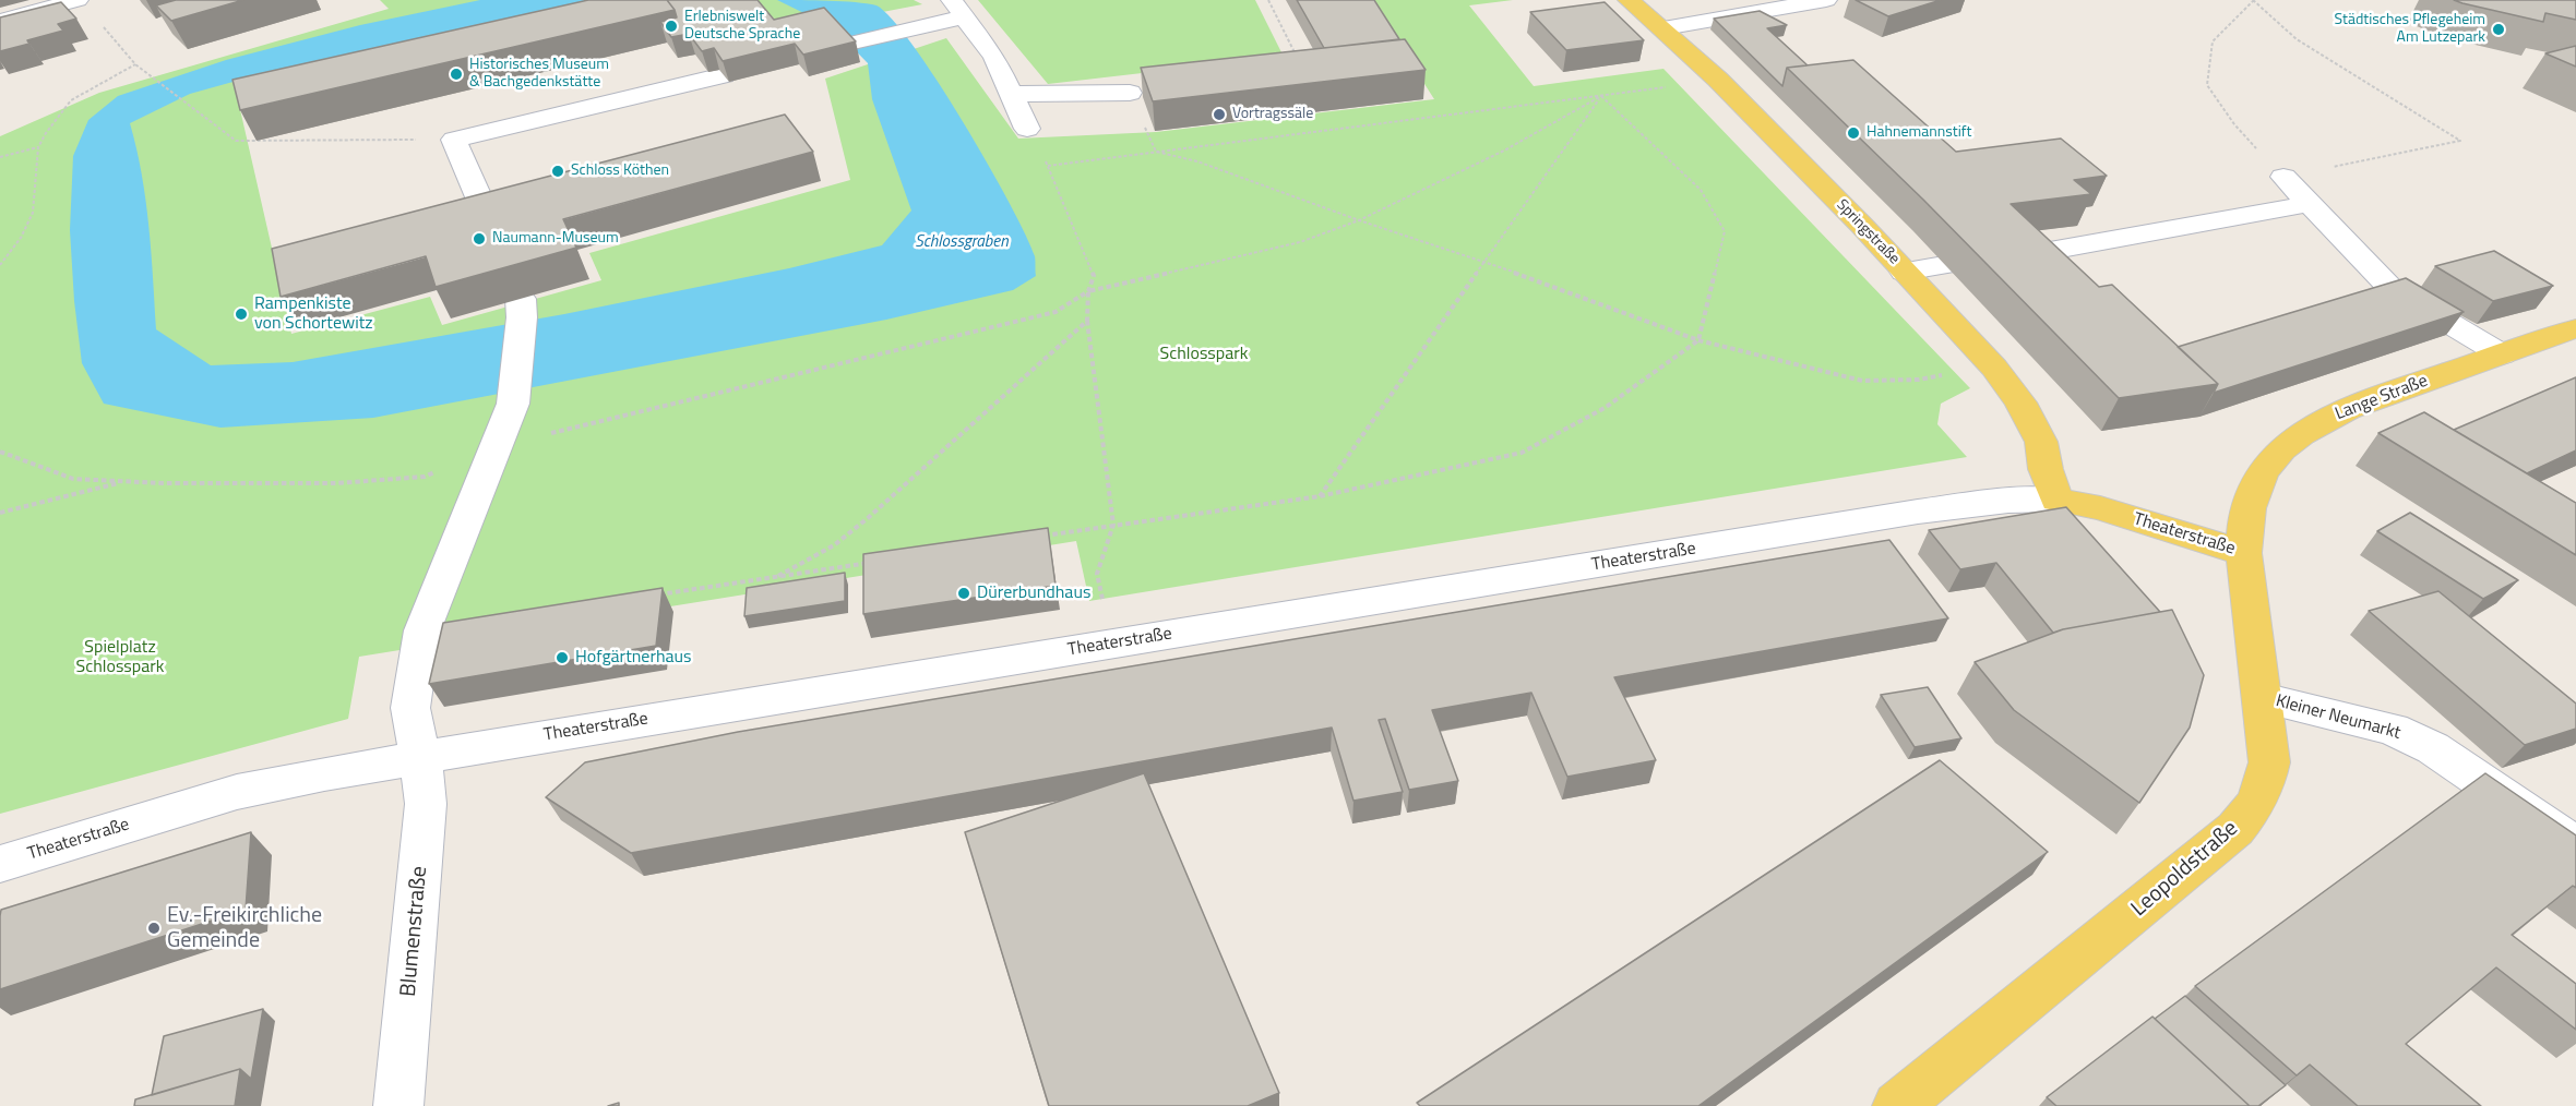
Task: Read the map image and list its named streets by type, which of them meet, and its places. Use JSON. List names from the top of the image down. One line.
{"streets":{"main road":["Springstraße","Lange Straße","Theaterstraße","Leopoldstraße"],"street":["Kleiner Neumarkt","Blumenstraße"]},"crossings":[["Springstraße","Theaterstraße"],["Lange Straße","Theaterstraße"],["Lange Straße","Leopoldstraße"],["Theaterstraße","Leopoldstraße"],["Theaterstraße","Blumenstraße"],["Kleiner Neumarkt","Leopoldstraße"]],"water":["Schlossgraben"],"parks":["Schlosspark","Spielplatz Schlosspark"],"places":["Erlebniswelt Deutsche Sprache","Städtisches Pflegeheim Am Lutzepark","Historisches Museum & Bachgedenkstätte","Vortragssäle","Hahnemannstift","Schloss Köthen","Naumann-Museum","Rampenkiste von Schortewitz","Dürerbundhaus","Hofgärtnerhaus","Ev.-Freikirchliche Gemeinde"]}
